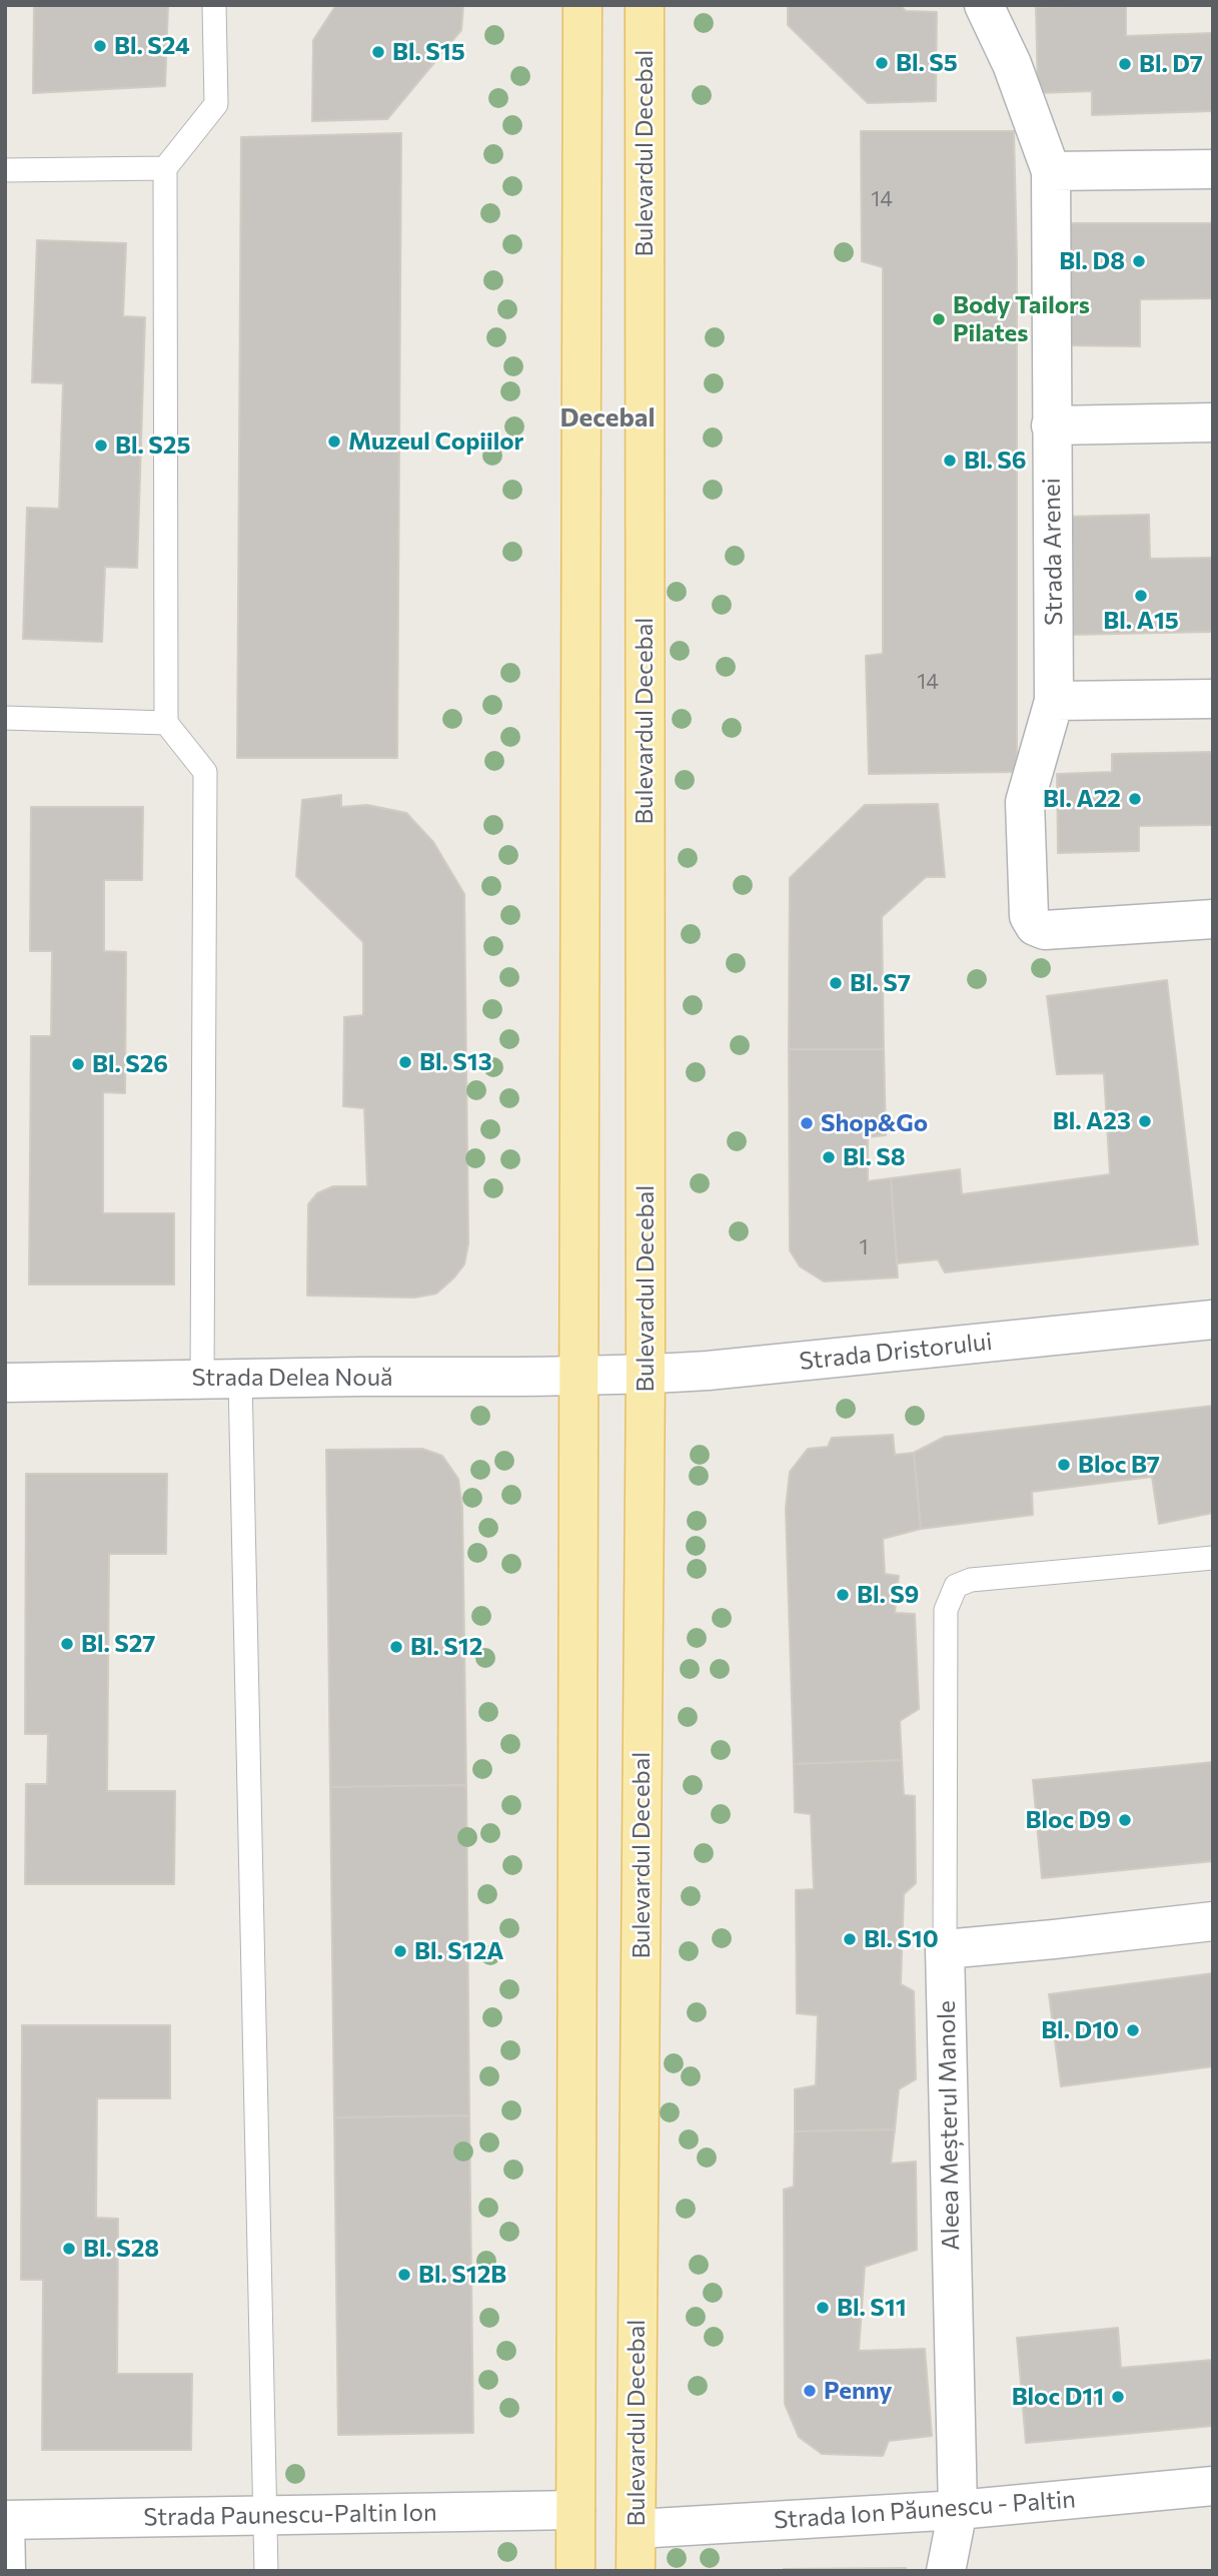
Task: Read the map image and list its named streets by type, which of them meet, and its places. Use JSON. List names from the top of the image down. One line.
{"streets":{"main road":["Bulevardul Decebal"],"street":["Strada Arenei","Strada Dristorului","Strada Delea Nouă","Aleea Meșterul Manole","Strada Ion Păunescu - Paltin","Strada Paunescu-Paltin Ion"]},"crossings":[["Bulevardul Decebal","Strada Dristorului"],["Bulevardul Decebal","Strada Ion Păunescu - Paltin"],["Strada Dristorului","Strada Delea Nouă"],["Aleea Meșterul Manole","Strada Ion Păunescu - Paltin"]],"districts":["Decebal"],"places":["Bl. S24","Bl. S15","Bl. S5","Bl. D7","Bl. D8","Body Tailors Pilates","Muzeul Copiilor","Bl. S25","Bl. S6","Bl. A15","Bl. A22","Bl. S7","Bl. S13","Bl. S26","Bl. A23","Shop&Go","Bl. S8","Bloc B7","Bl. S9","Bl. S27","Bl. S12","Bloc D9","Bl. S10","Bl. S12A","Bl. D10","Bl. S28","Bl. S12B","Bl. S11","Penny","Bloc D11"],"house_numbers":["14","14","1"]}
